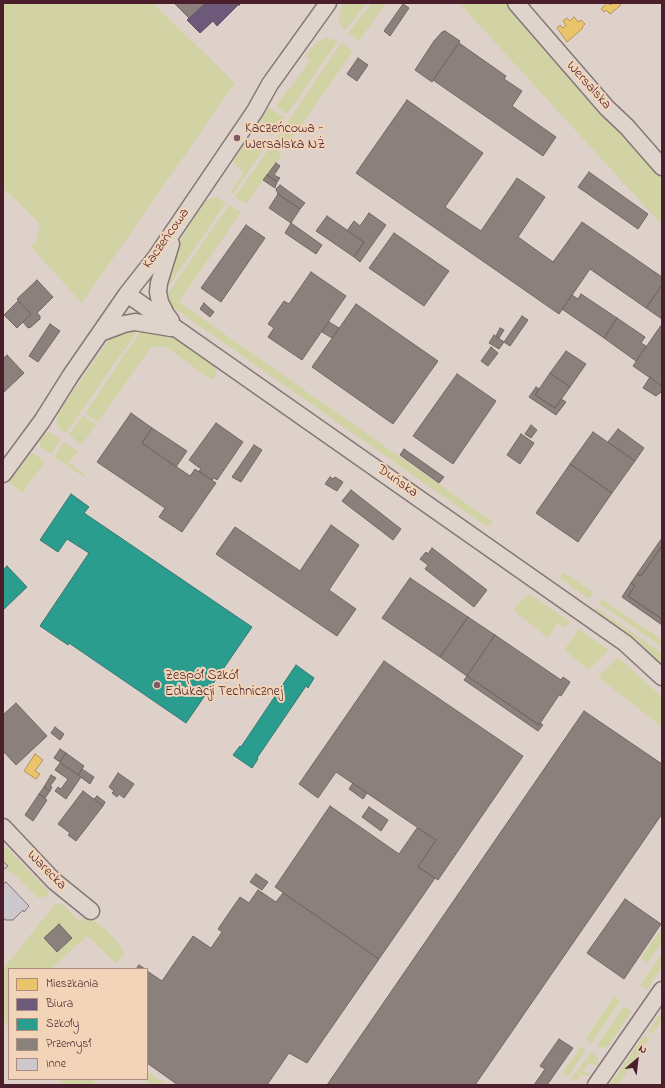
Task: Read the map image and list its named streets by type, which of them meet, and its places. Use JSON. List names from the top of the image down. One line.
{"streets":{"street":["Wersalska","Kaczeńcowa","Duńska","Warecka"]},"crossings":[["Kaczeńcowa","Duńska"]],"places":["Kaczeńcowa - Wersalska NŻ","Zespół Szkół Edukacji Technicznej"],"legend":["Mieszkania","Biura","Szkoły","Przemysł","Inne"],"north":"top right"}
